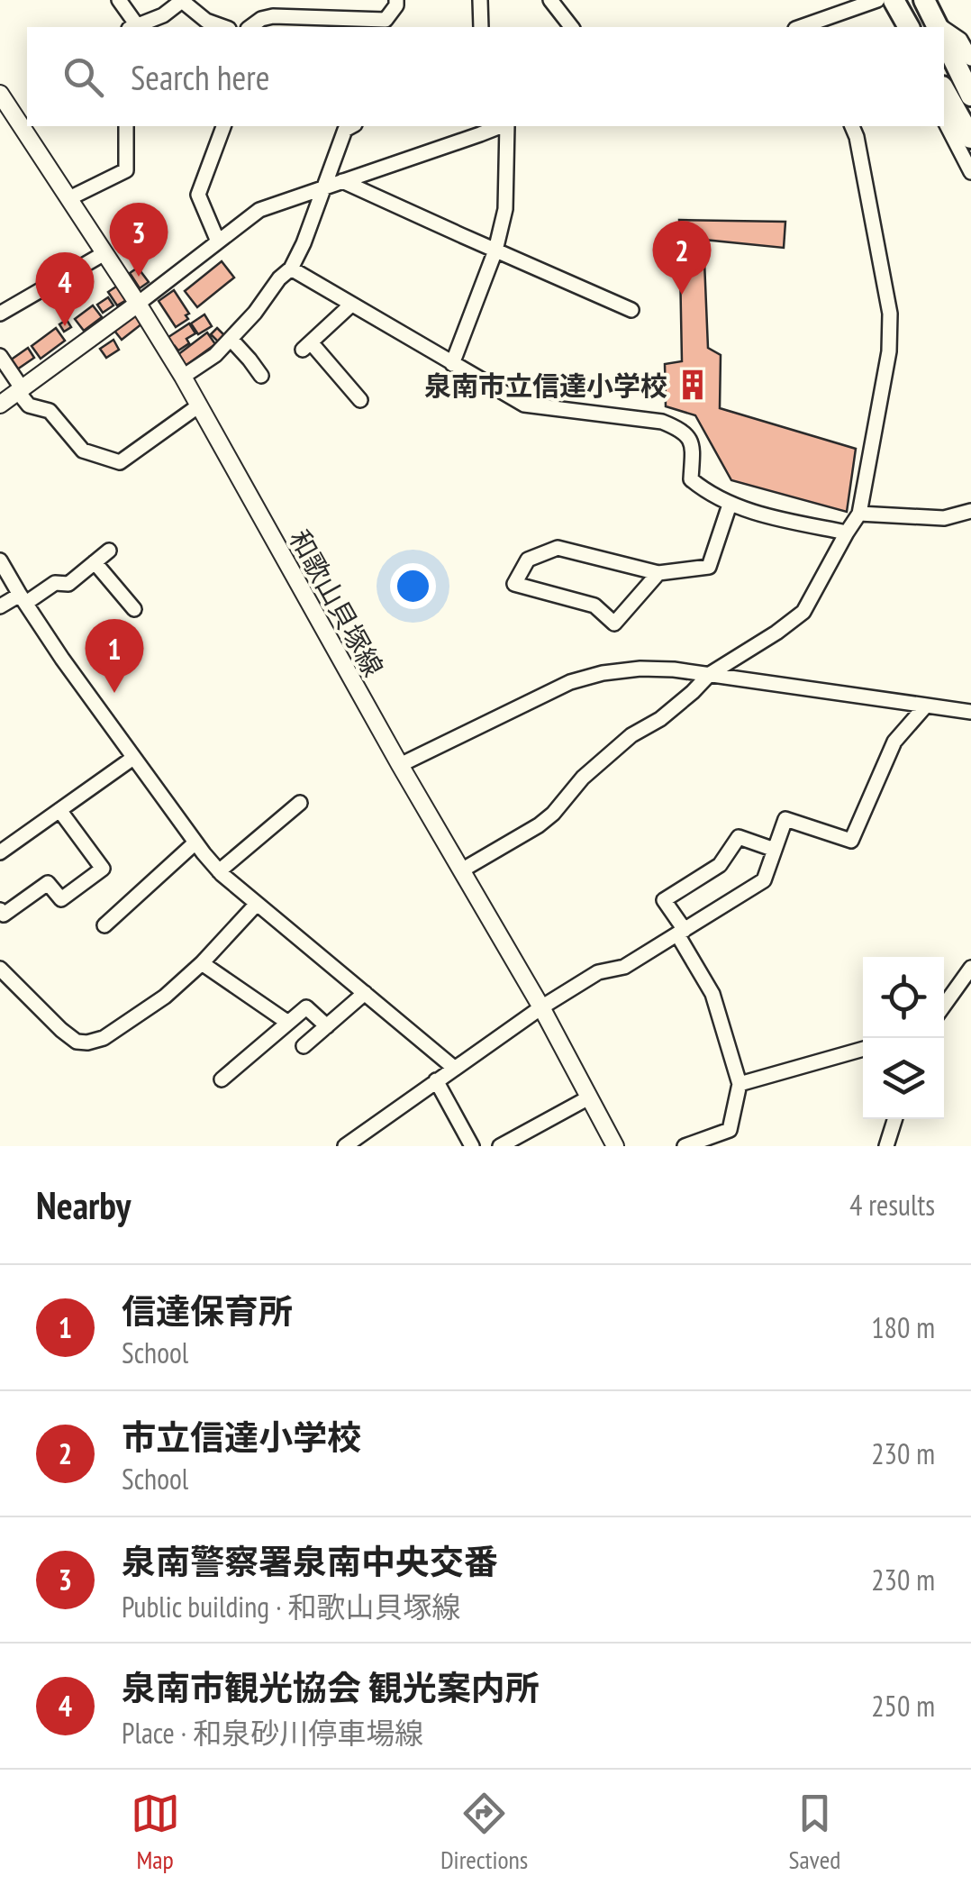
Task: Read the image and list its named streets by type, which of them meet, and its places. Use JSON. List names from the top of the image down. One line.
{"streets":{"main road":["和歌山貝塚線"]},"places":{"building":["泉南市立信達小学校"]},"page":{"search":"Search here","pins":["3","2","4","1"],"heading":["Nearby","4 results"],"list":[{"mark":"1","name":"信達保育所","note":"School","value":"180 m"},{"mark":"2","name":"市立信達小学校","note":"School","value":"230 m"},{"mark":"3","name":"泉南警察署泉南中央交番","note":"Public building · 和歌山貝塚線","value":"230 m"},{"mark":"4","name":"泉南市観光協会 観光案内所","note":"Place · 和泉砂川停車場線","value":"250 m"}],"nav":["Map","Directions","Saved"]}}
